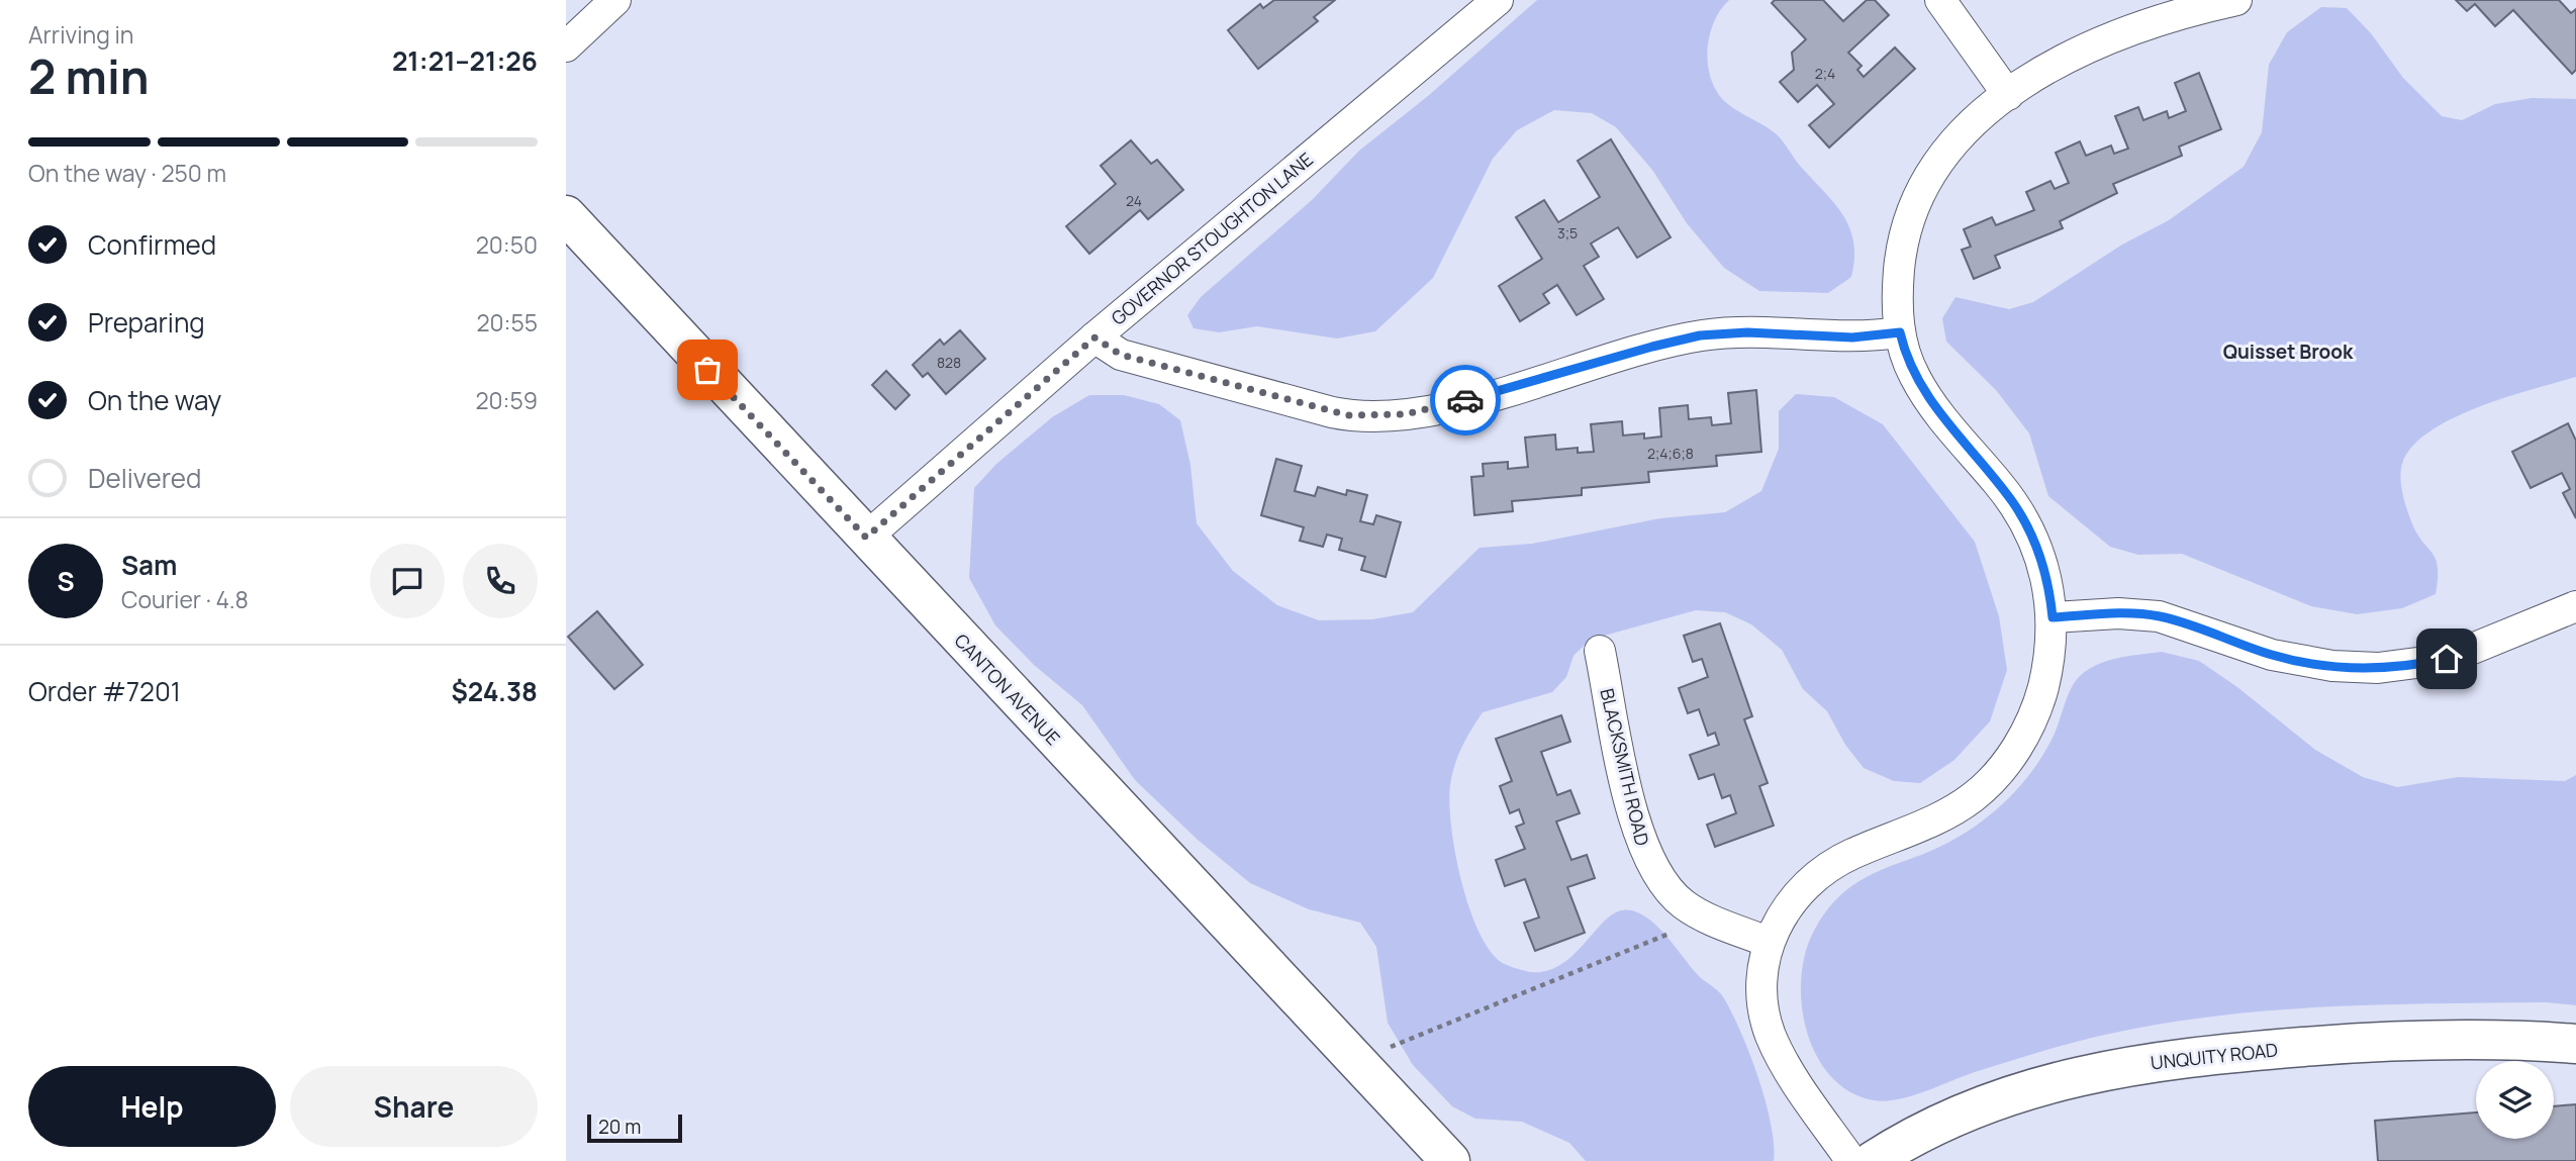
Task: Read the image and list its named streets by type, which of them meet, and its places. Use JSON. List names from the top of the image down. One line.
{"streets":{"main road":["CANTON AVENUE","UNQUITY ROAD"],"street":["GOVERNOR STOUGHTON LANE","BLACKSMITH ROAD"]},"crossings":[["GOVERNOR STOUGHTON LANE","CANTON AVENUE"]],"districts":["Quisset Brook"],"house_numbers":["2;4","24","3;5","828","2;4;6;8"],"scale_bar":"20 m","page":{"heading":["2 min","Arriving in","21:21–21:26"],"panel":["Sam","Courier · 4.8","Order #7201","$24.38"],"bar":"On the way · 250 m","list":[["Confirmed","20:50"],["Preparing","20:55"],["On the way","20:59"],"Delivered"],"round":"S","buttons":["Help","Share"],"scale":"20 m"}}
